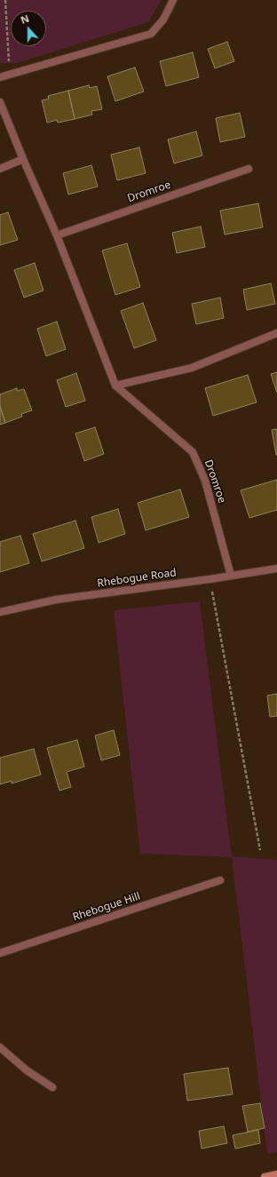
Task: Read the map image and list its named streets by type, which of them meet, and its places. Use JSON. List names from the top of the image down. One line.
{"streets":{"street":["Dromroe","Rhebogue Road","Rhebogue Hill"]},"crossings":[["Dromroe","Rhebogue Road"]],"north":"top"}
